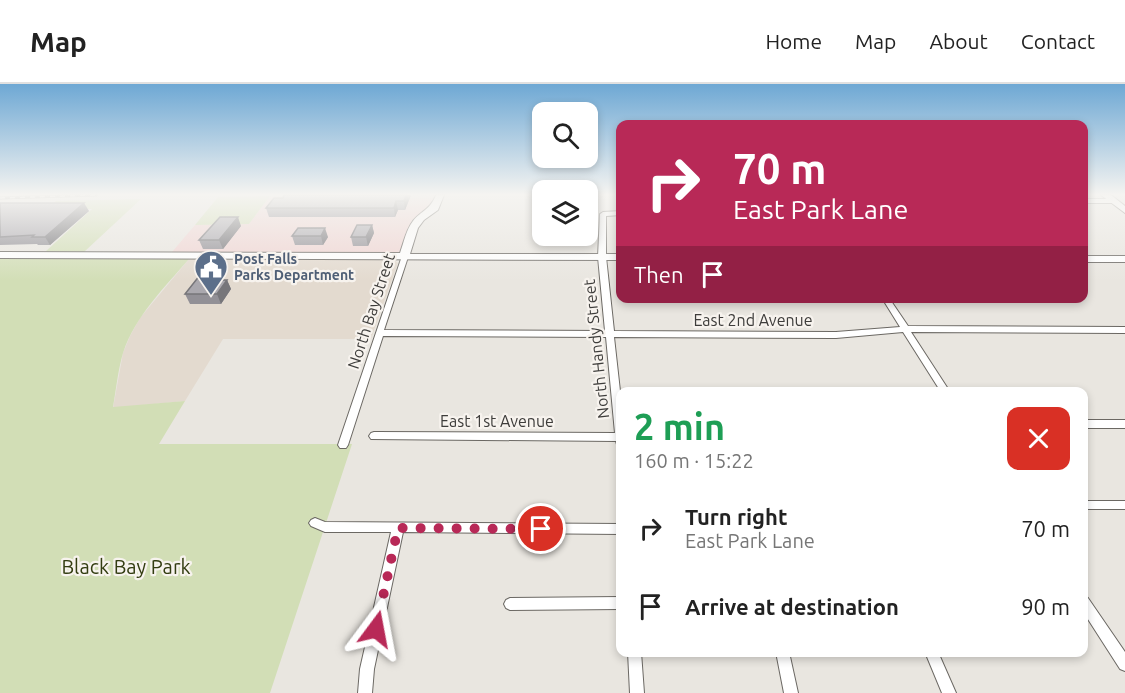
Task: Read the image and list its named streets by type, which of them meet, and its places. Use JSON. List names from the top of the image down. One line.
{"streets":{"street":["North Bay Street","East 2nd Avenue","North Handy Street","East 1st Avenue"]},"crossings":[["North Bay Street","East 2nd Avenue"],["East 2nd Avenue","North Handy Street"]],"parks":["Black Bay Park"],"places":{"public building":["Post Falls Parks Department"]},"page":{"header":"Map","nav":["Home","Map","About","Contact"],"turn":["70 m","East Park Lane"],"then":"Then","heading":["2 min","160 m · 15:22"],"list":[{"name":"Turn right","note":"East Park Lane","value":"70 m"},{"name":"Arrive at destination","value":"90 m"}]}}
